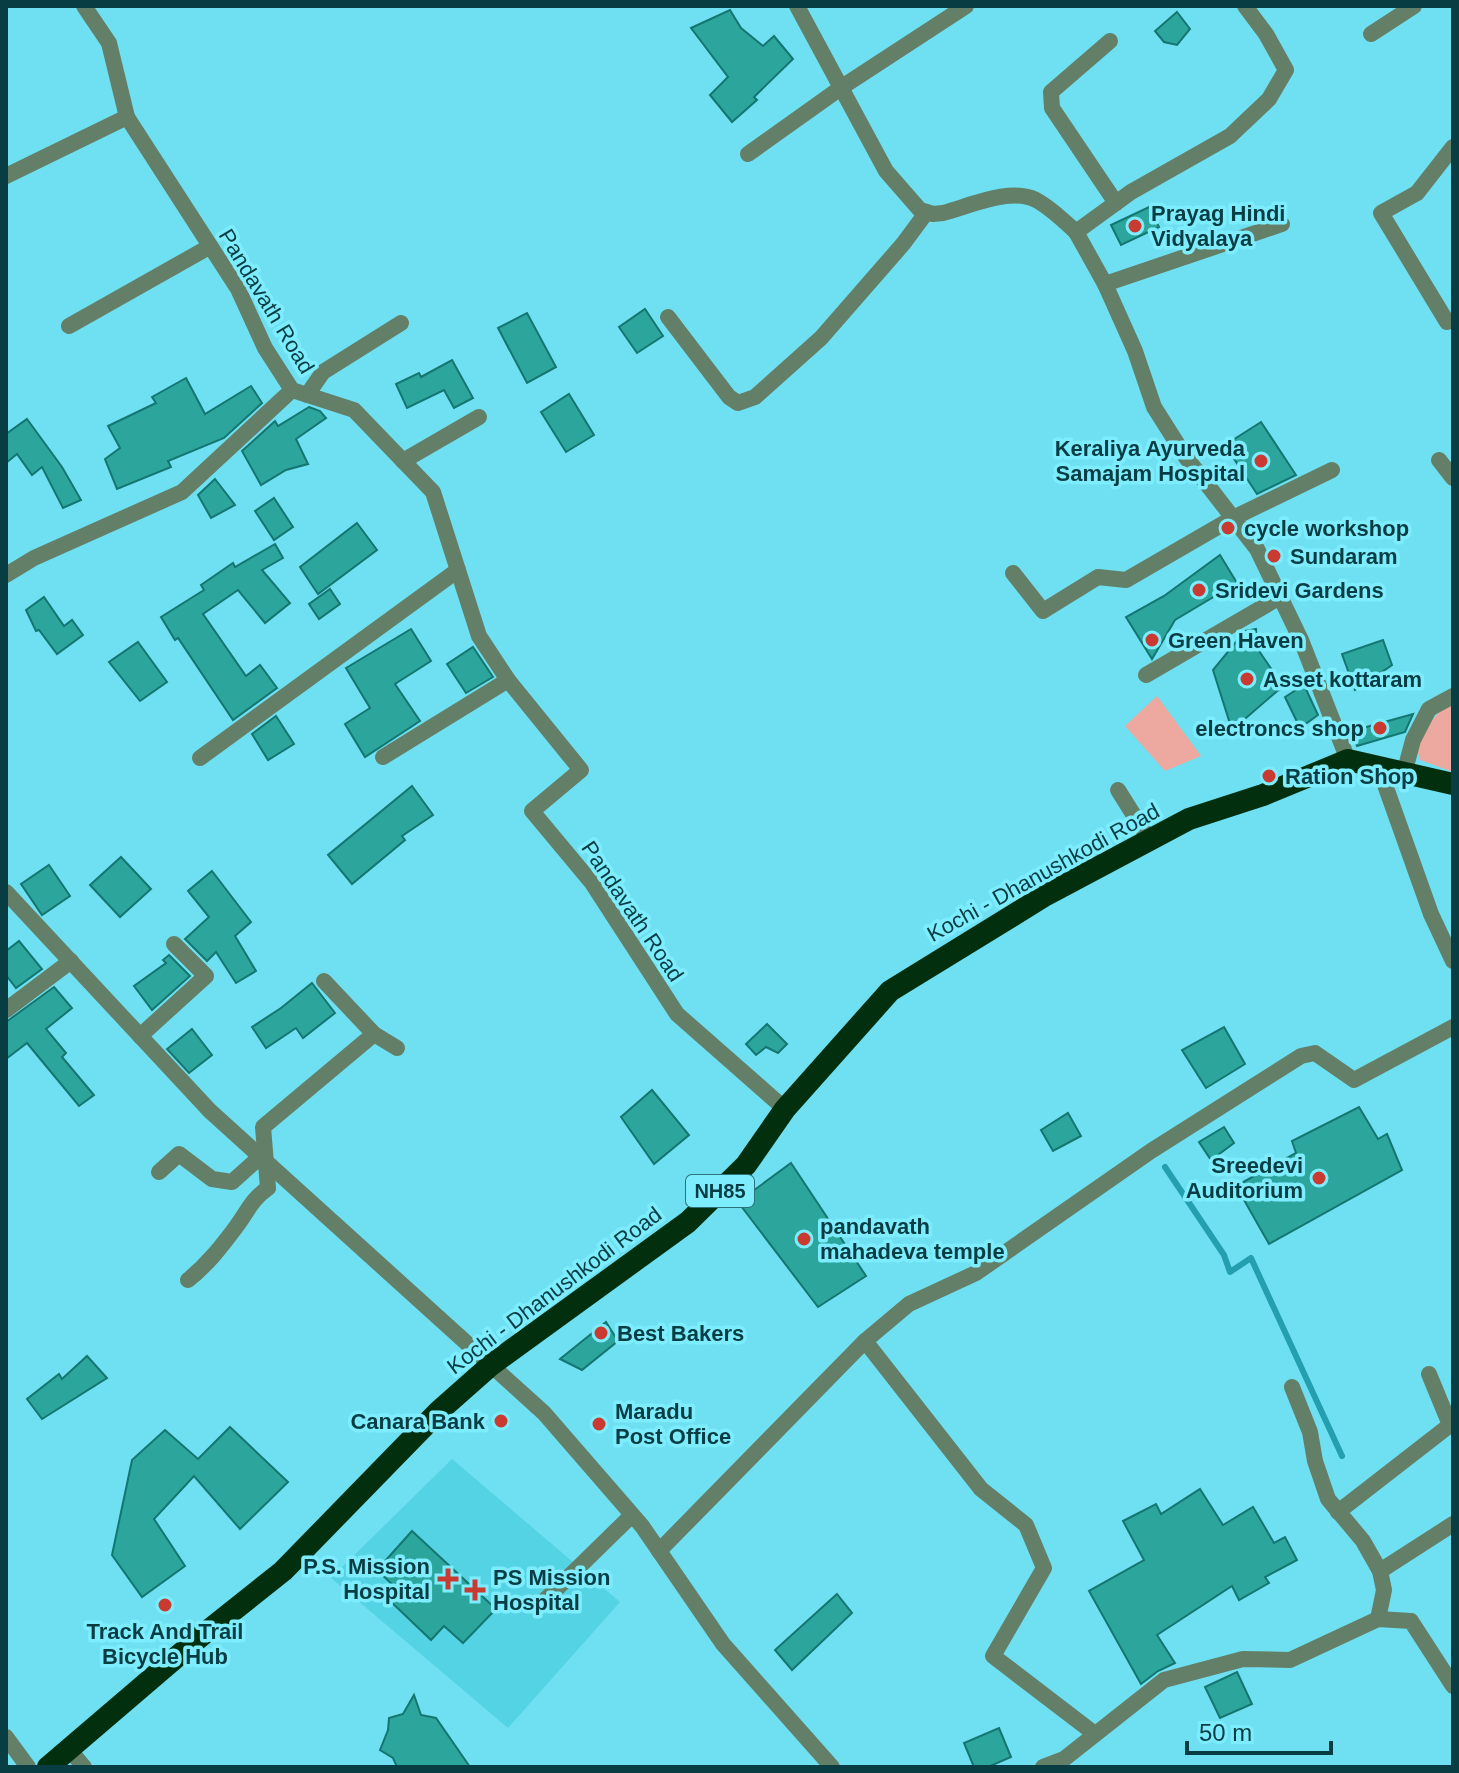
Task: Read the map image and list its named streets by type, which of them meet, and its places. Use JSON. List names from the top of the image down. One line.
{"streets":{"highway":["Kochi - Dhanushkodi Road","NH85"],"street":["Pandavath Road"]},"crossings":[["Pandavath Road","Kochi - Dhanushkodi Road"]],"places":{"other":["Prayag Hindi Vidyalaya","Keraliya Ayurveda Samajam Hospital","cycle workshop","Sundaram","Sridevi Gardens","Green Haven","Asset kottaram","electroncs shop","Ration Shop","Sreedevi Auditorium","pandavath mahadeva temple","Best Bakers","Canara Bank","Maradu Post Office","Track And Trail Bicycle Hub"],"health":["P.S. Mission Hospital","PS Mission Hospital"]},"scale_bar":"50 m"}
